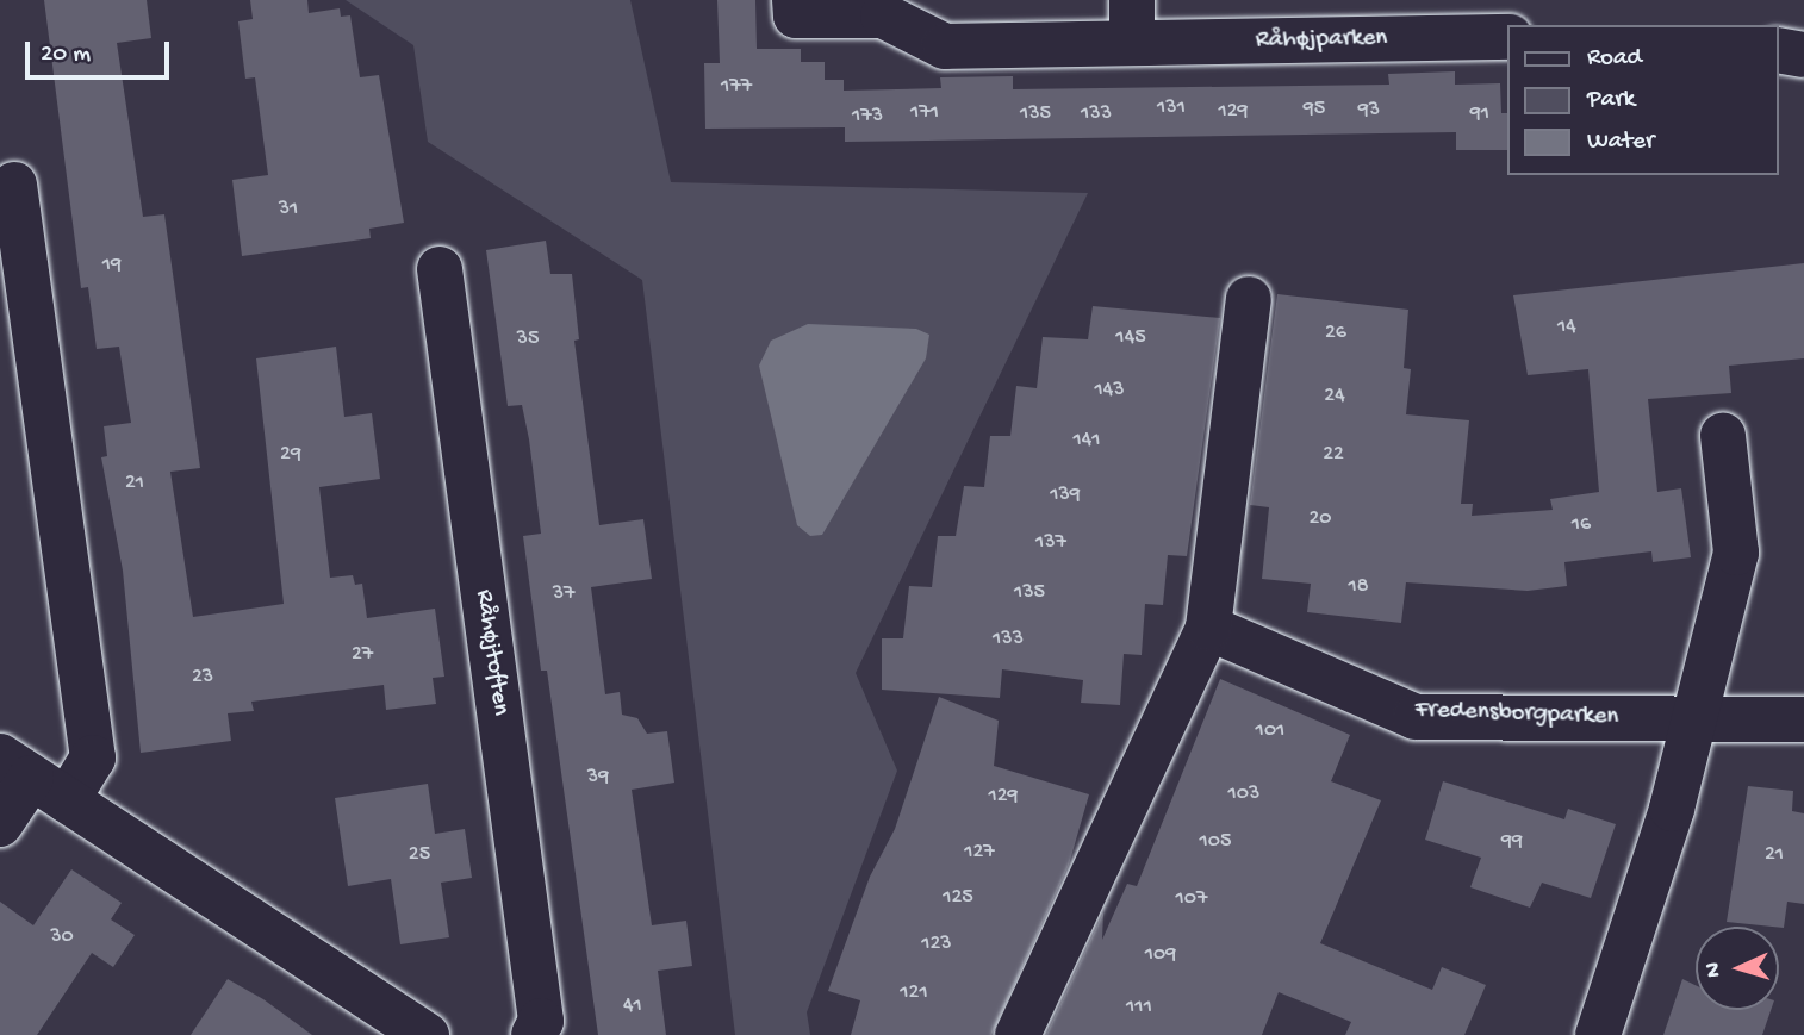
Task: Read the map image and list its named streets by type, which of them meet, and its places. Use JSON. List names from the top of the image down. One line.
{"streets":{"street":["Råhøjparken","Råhøjtoften","Fredensborgparken"]},"house_numbers":["177","131","95","93","129","171","135","133","91","173","31","19","14","26","145","35","143","24","141","29","22","21","139","20","16","137","18","135","37","133","27","23","101","39","103","129","105","99","127","25","21","125","107","30","123","109","121","41","111"],"legend":["Road","Park","Water"],"scale_bar":"20 m","north":"left"}
